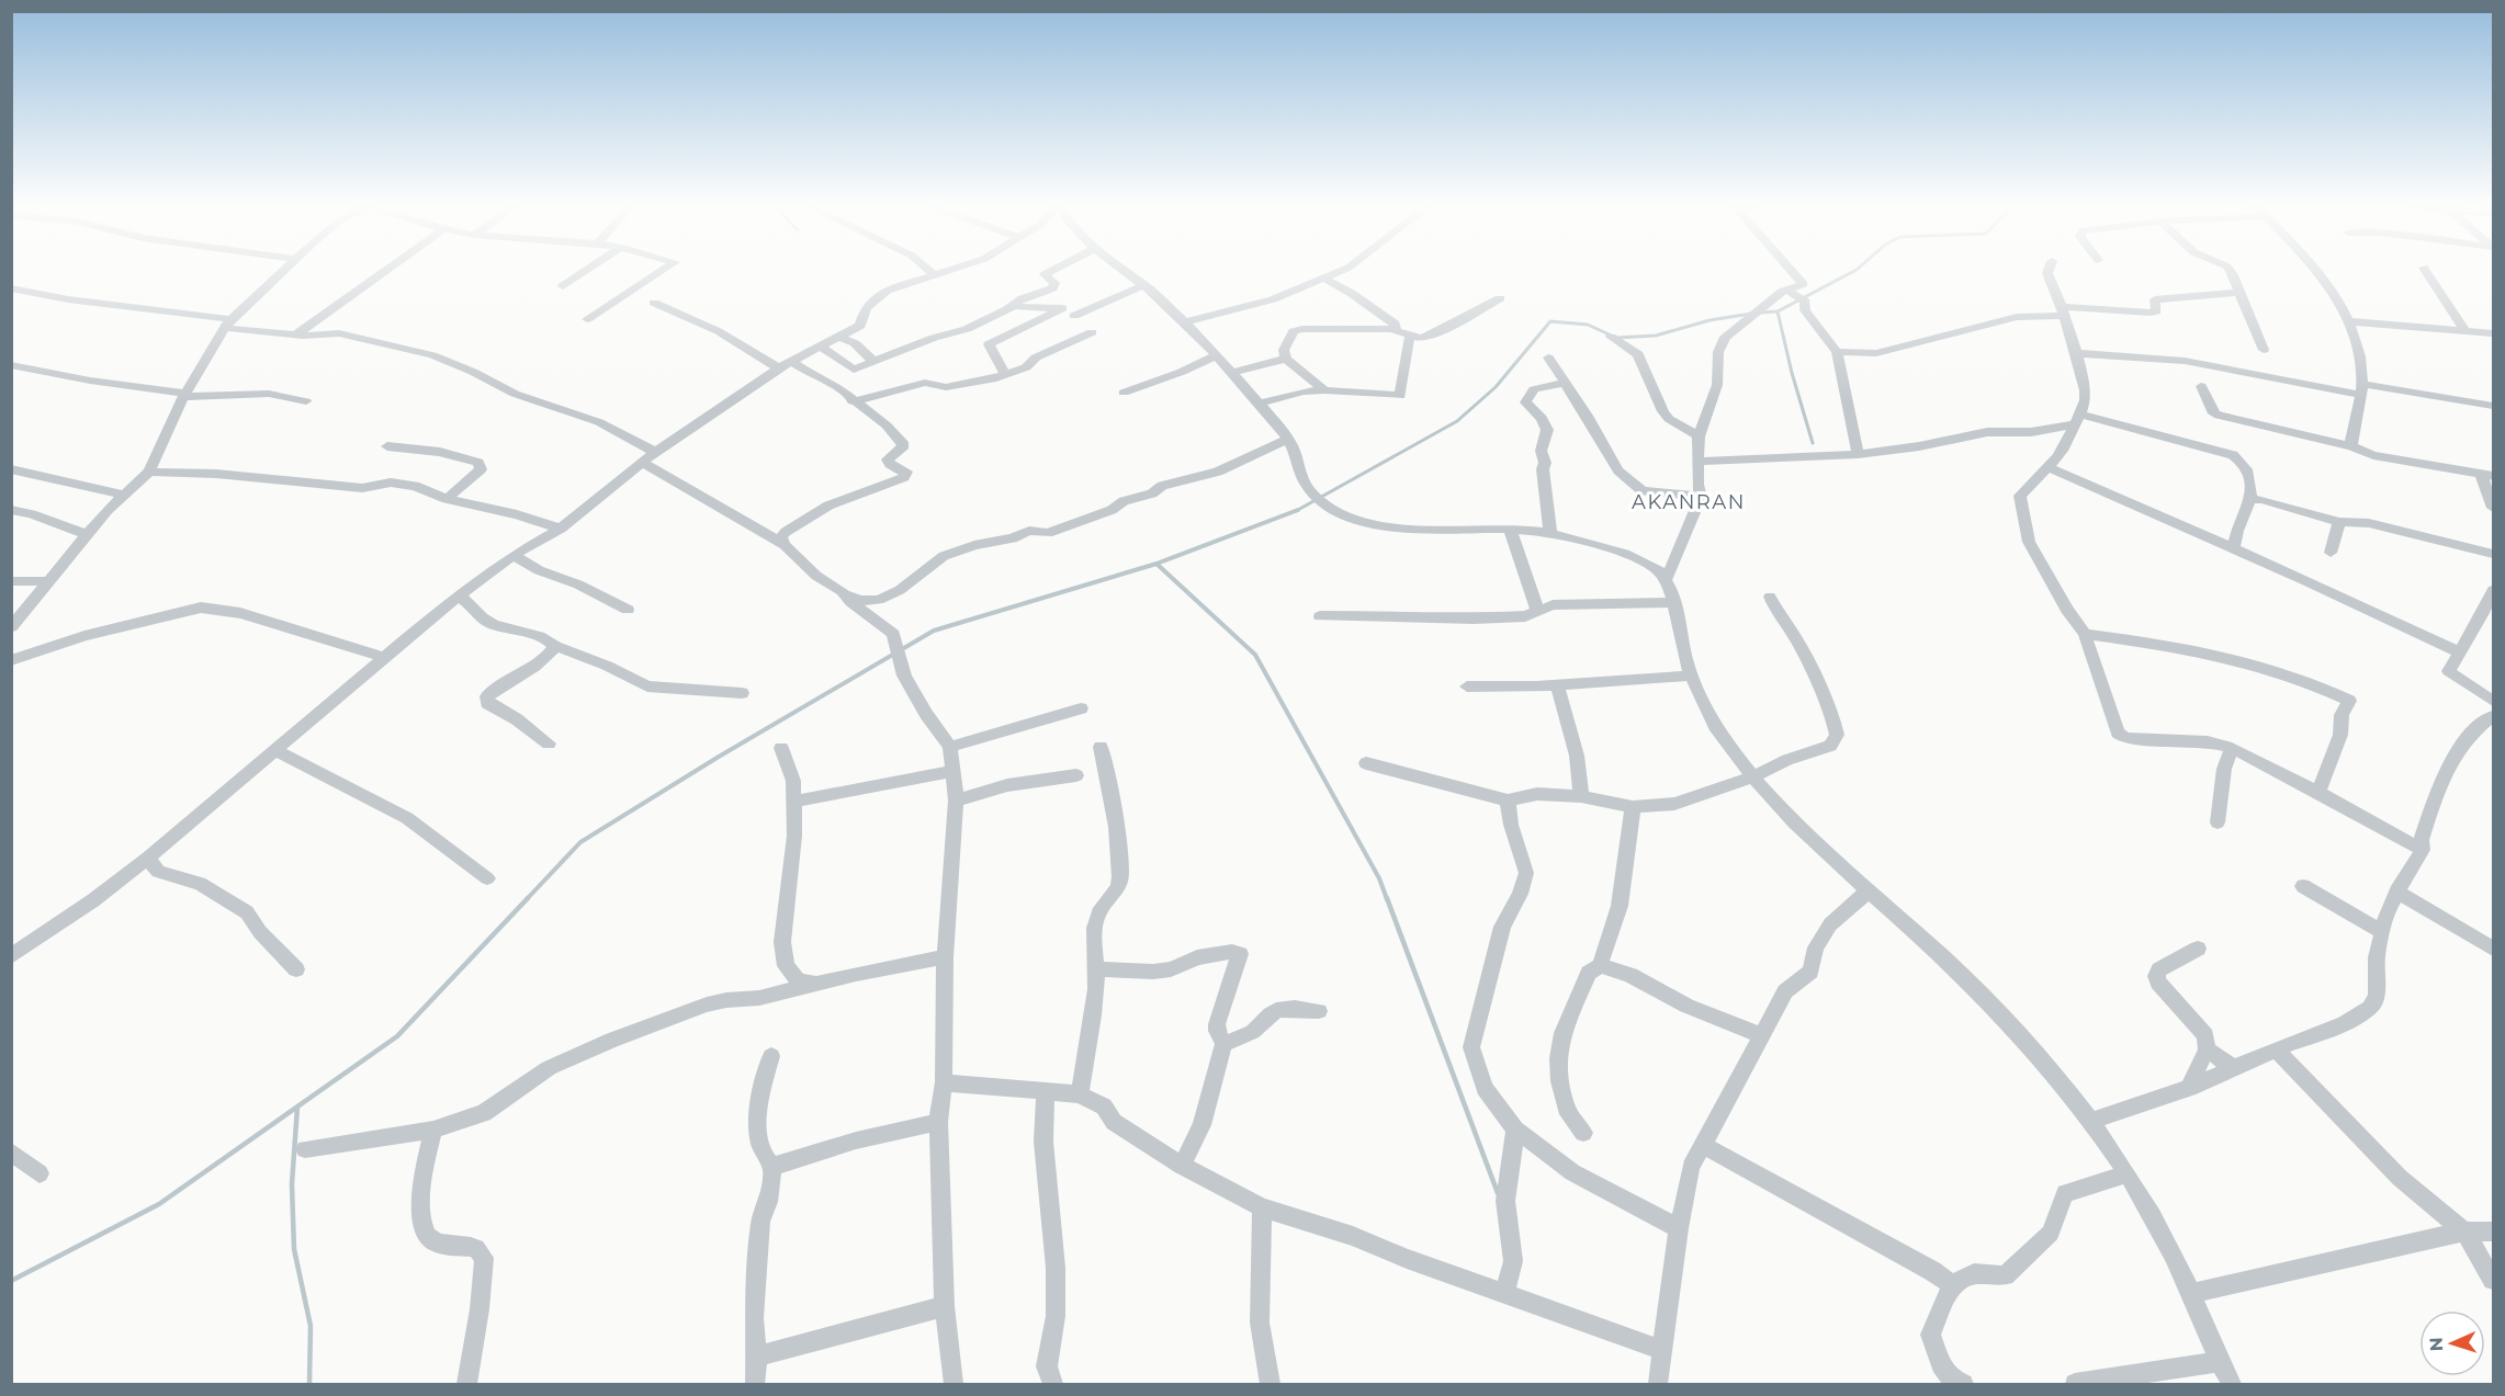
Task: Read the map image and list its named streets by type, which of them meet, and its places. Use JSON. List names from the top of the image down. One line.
{"districts":["AKANRAN"],"north":"left"}
